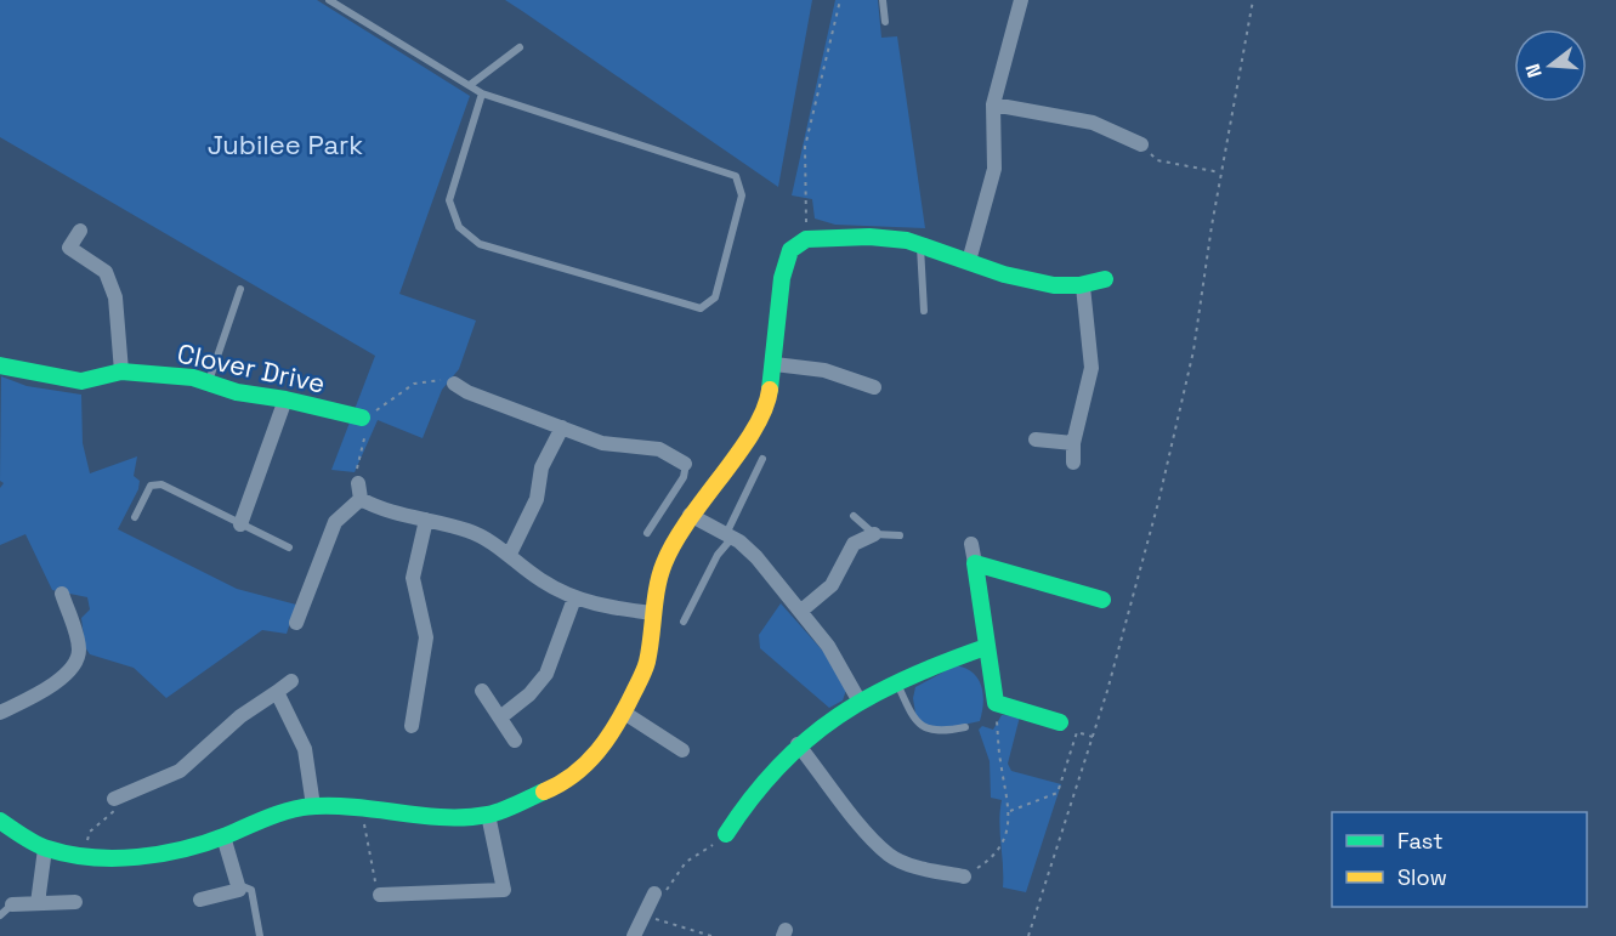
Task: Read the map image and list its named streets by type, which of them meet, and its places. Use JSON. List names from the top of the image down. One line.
{"streets":{"street":["Clover Drive"]},"parks":["Jubilee Park"],"legend":["Fast","Slow"],"north":"left"}
